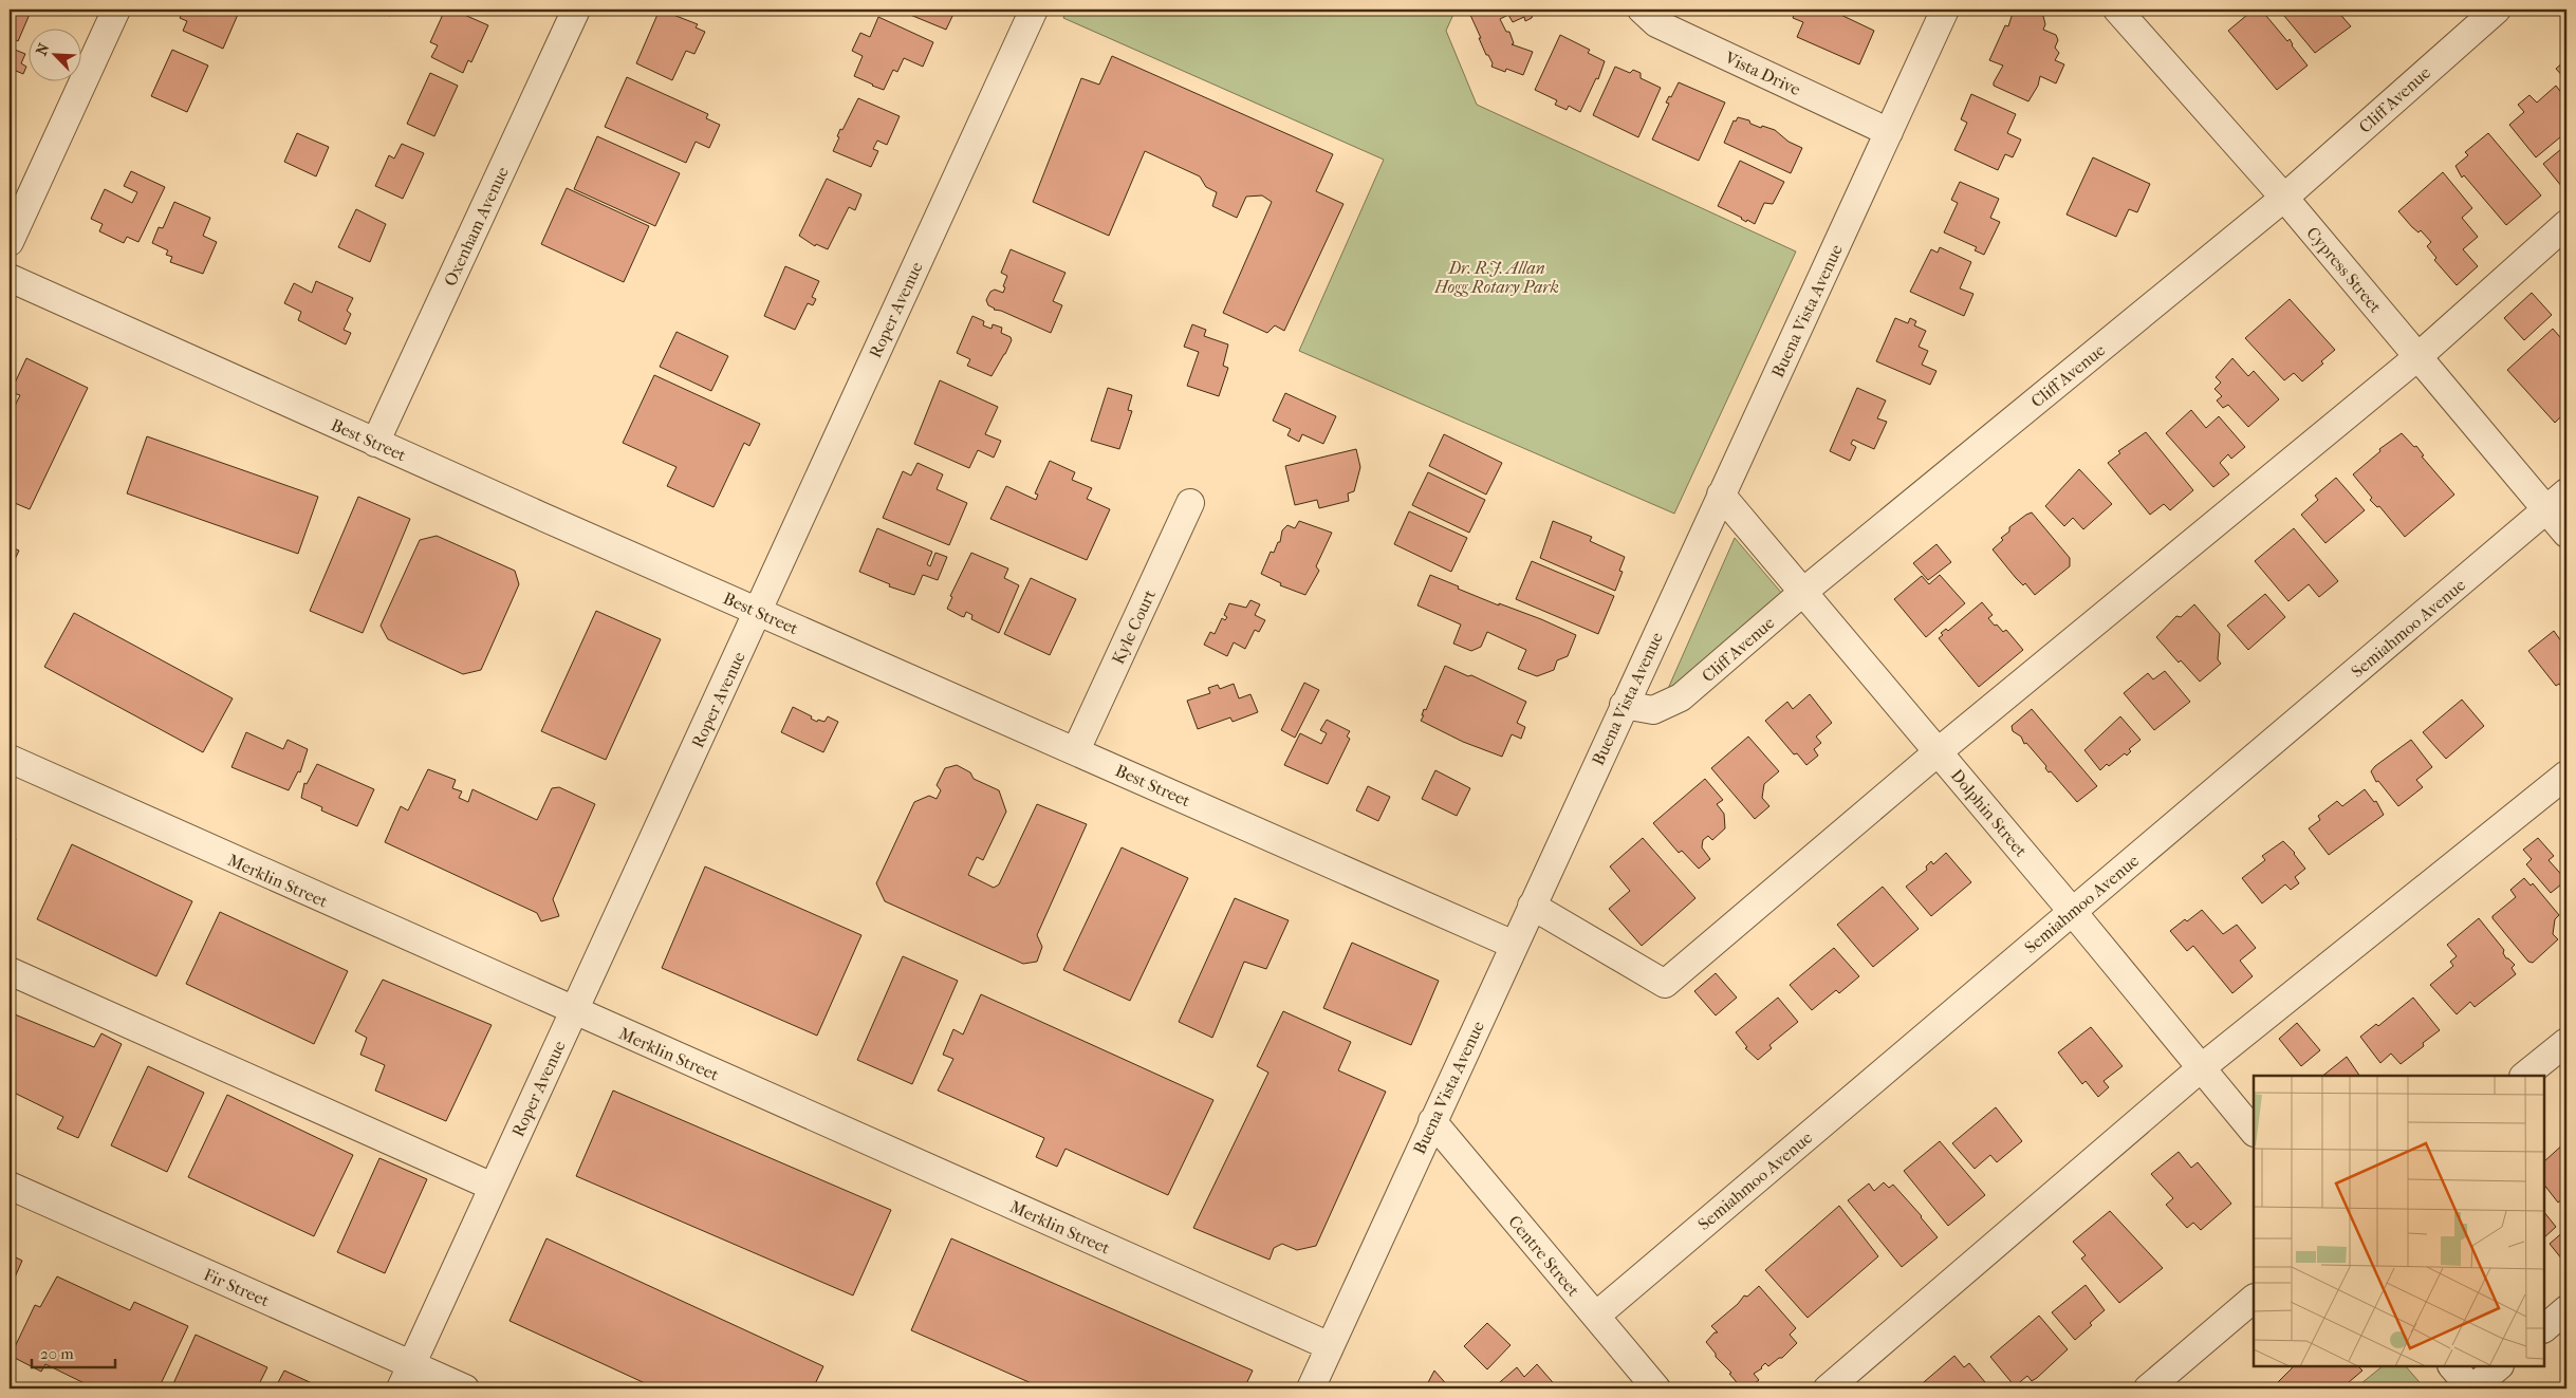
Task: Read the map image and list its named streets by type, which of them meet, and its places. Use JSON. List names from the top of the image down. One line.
{"streets":{"street":["Vista Drive","Cliff Avenue","Oxenham Avenue","Cypress Street","Roper Avenue","Buena Vista Avenue","Best Street","Kyle Court","Semiahmoo Avenue","Dolphin Street","Merklin Street","Centre Street","Fir Street"]},"crossings":[["Vista Drive","Buena Vista Avenue"],["Cliff Avenue","Cypress Street"],["Cliff Avenue","Buena Vista Avenue"],["Cliff Avenue","Dolphin Street"],["Oxenham Avenue","Best Street"],["Cypress Street","Semiahmoo Avenue"],["Roper Avenue","Best Street"],["Roper Avenue","Merklin Street"],["Roper Avenue","Fir Street"],["Buena Vista Avenue","Best Street"],["Buena Vista Avenue","Dolphin Street"],["Buena Vista Avenue","Merklin Street"],["Buena Vista Avenue","Centre Street"],["Best Street","Kyle Court"],["Semiahmoo Avenue","Dolphin Street"],["Semiahmoo Avenue","Centre Street"]],"parks":["Dr. R.J. Allan Hogg Rotary Park"],"scale_bar":"20 m","north":"top left"}
